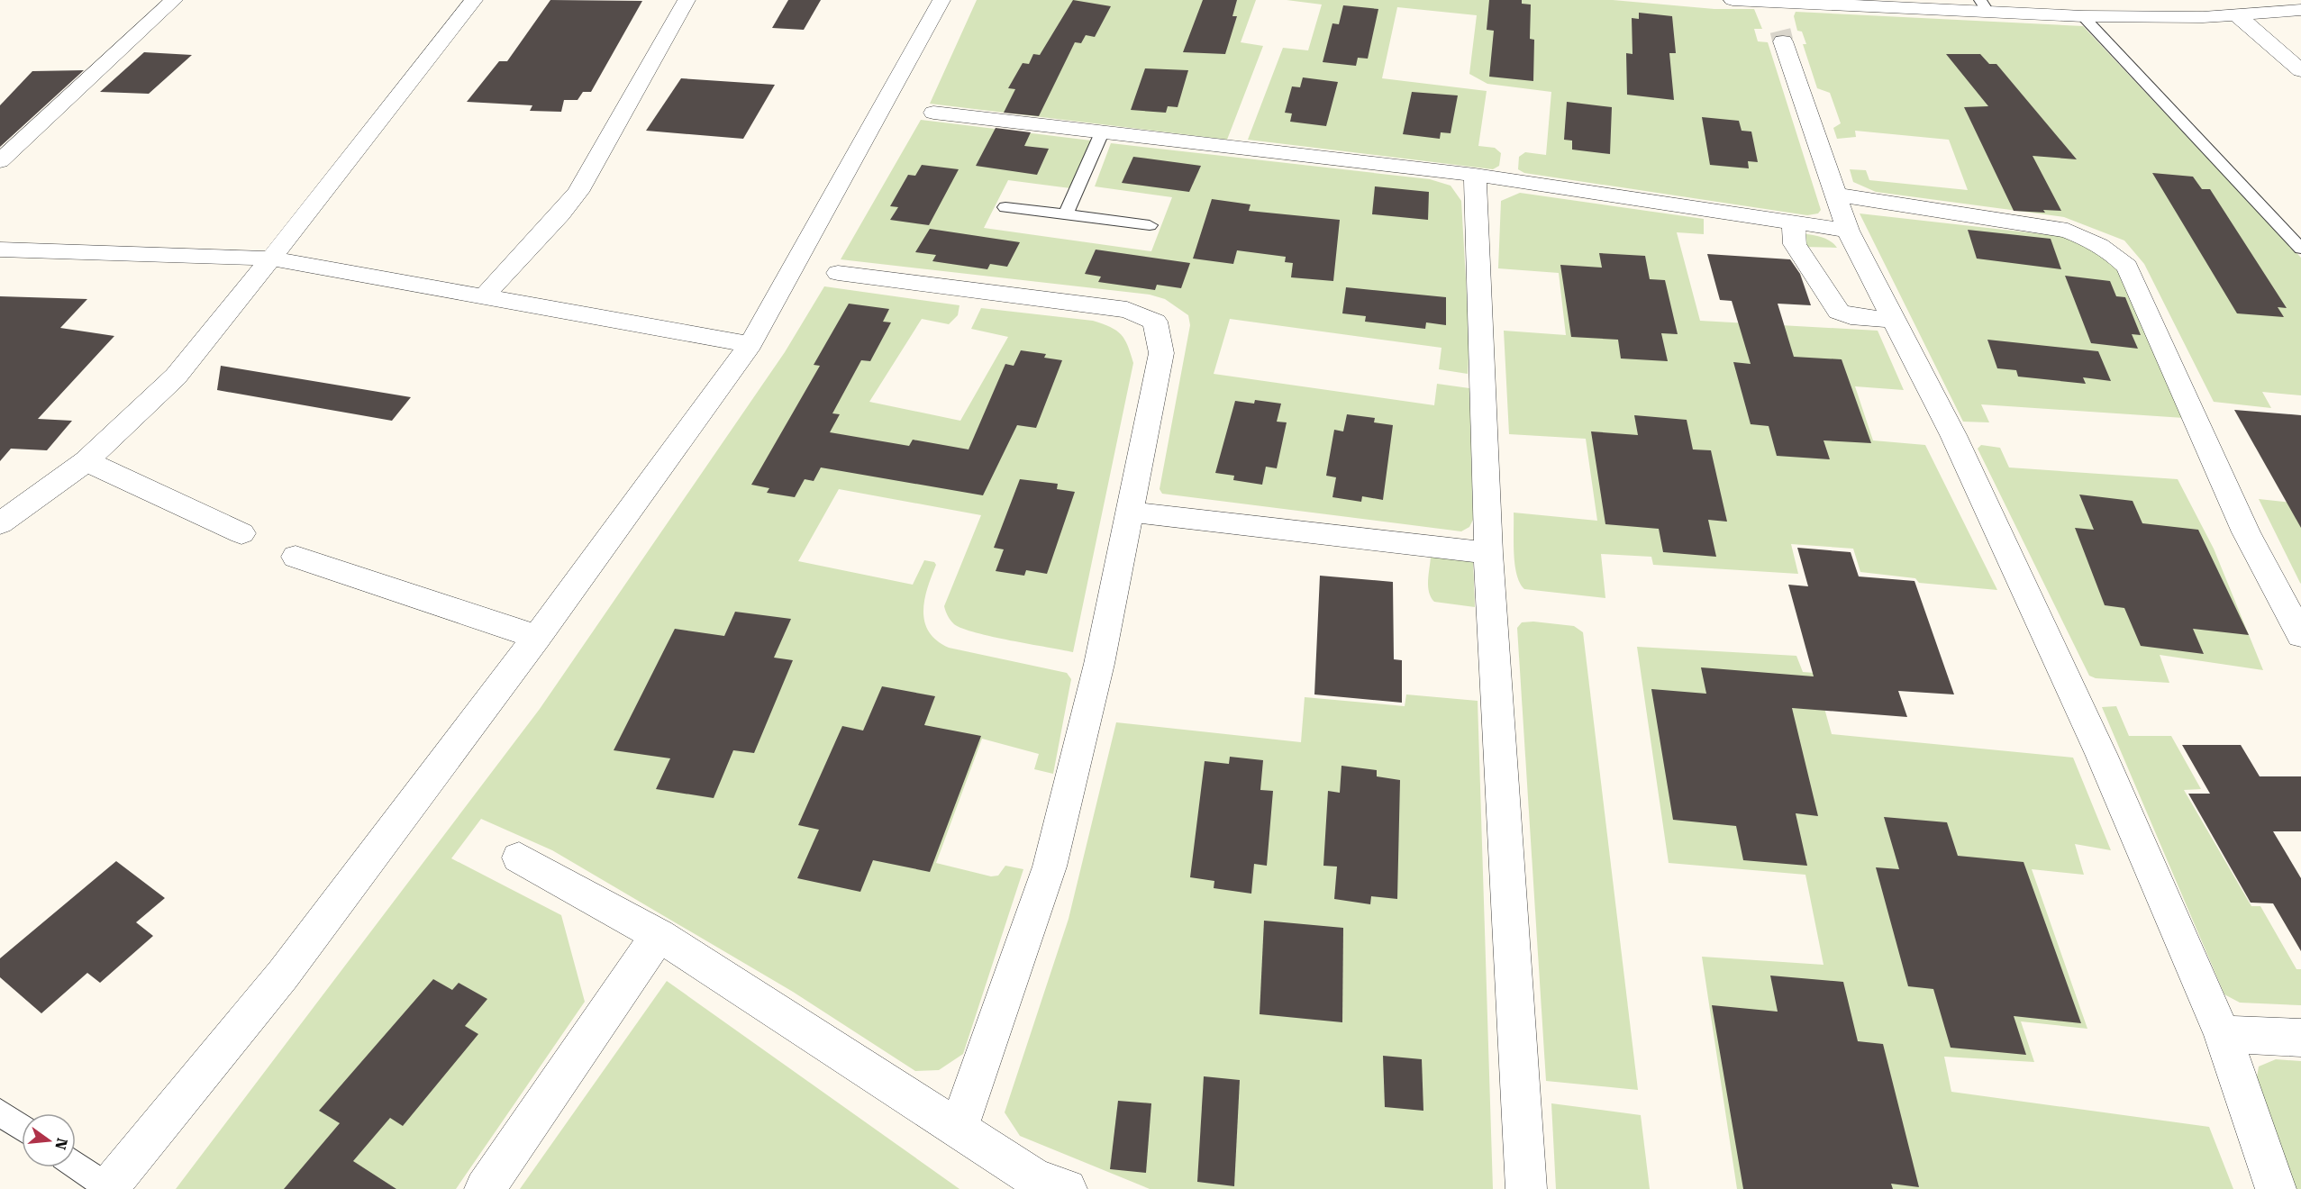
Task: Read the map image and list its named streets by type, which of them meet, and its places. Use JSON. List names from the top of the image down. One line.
{"north":"right"}
